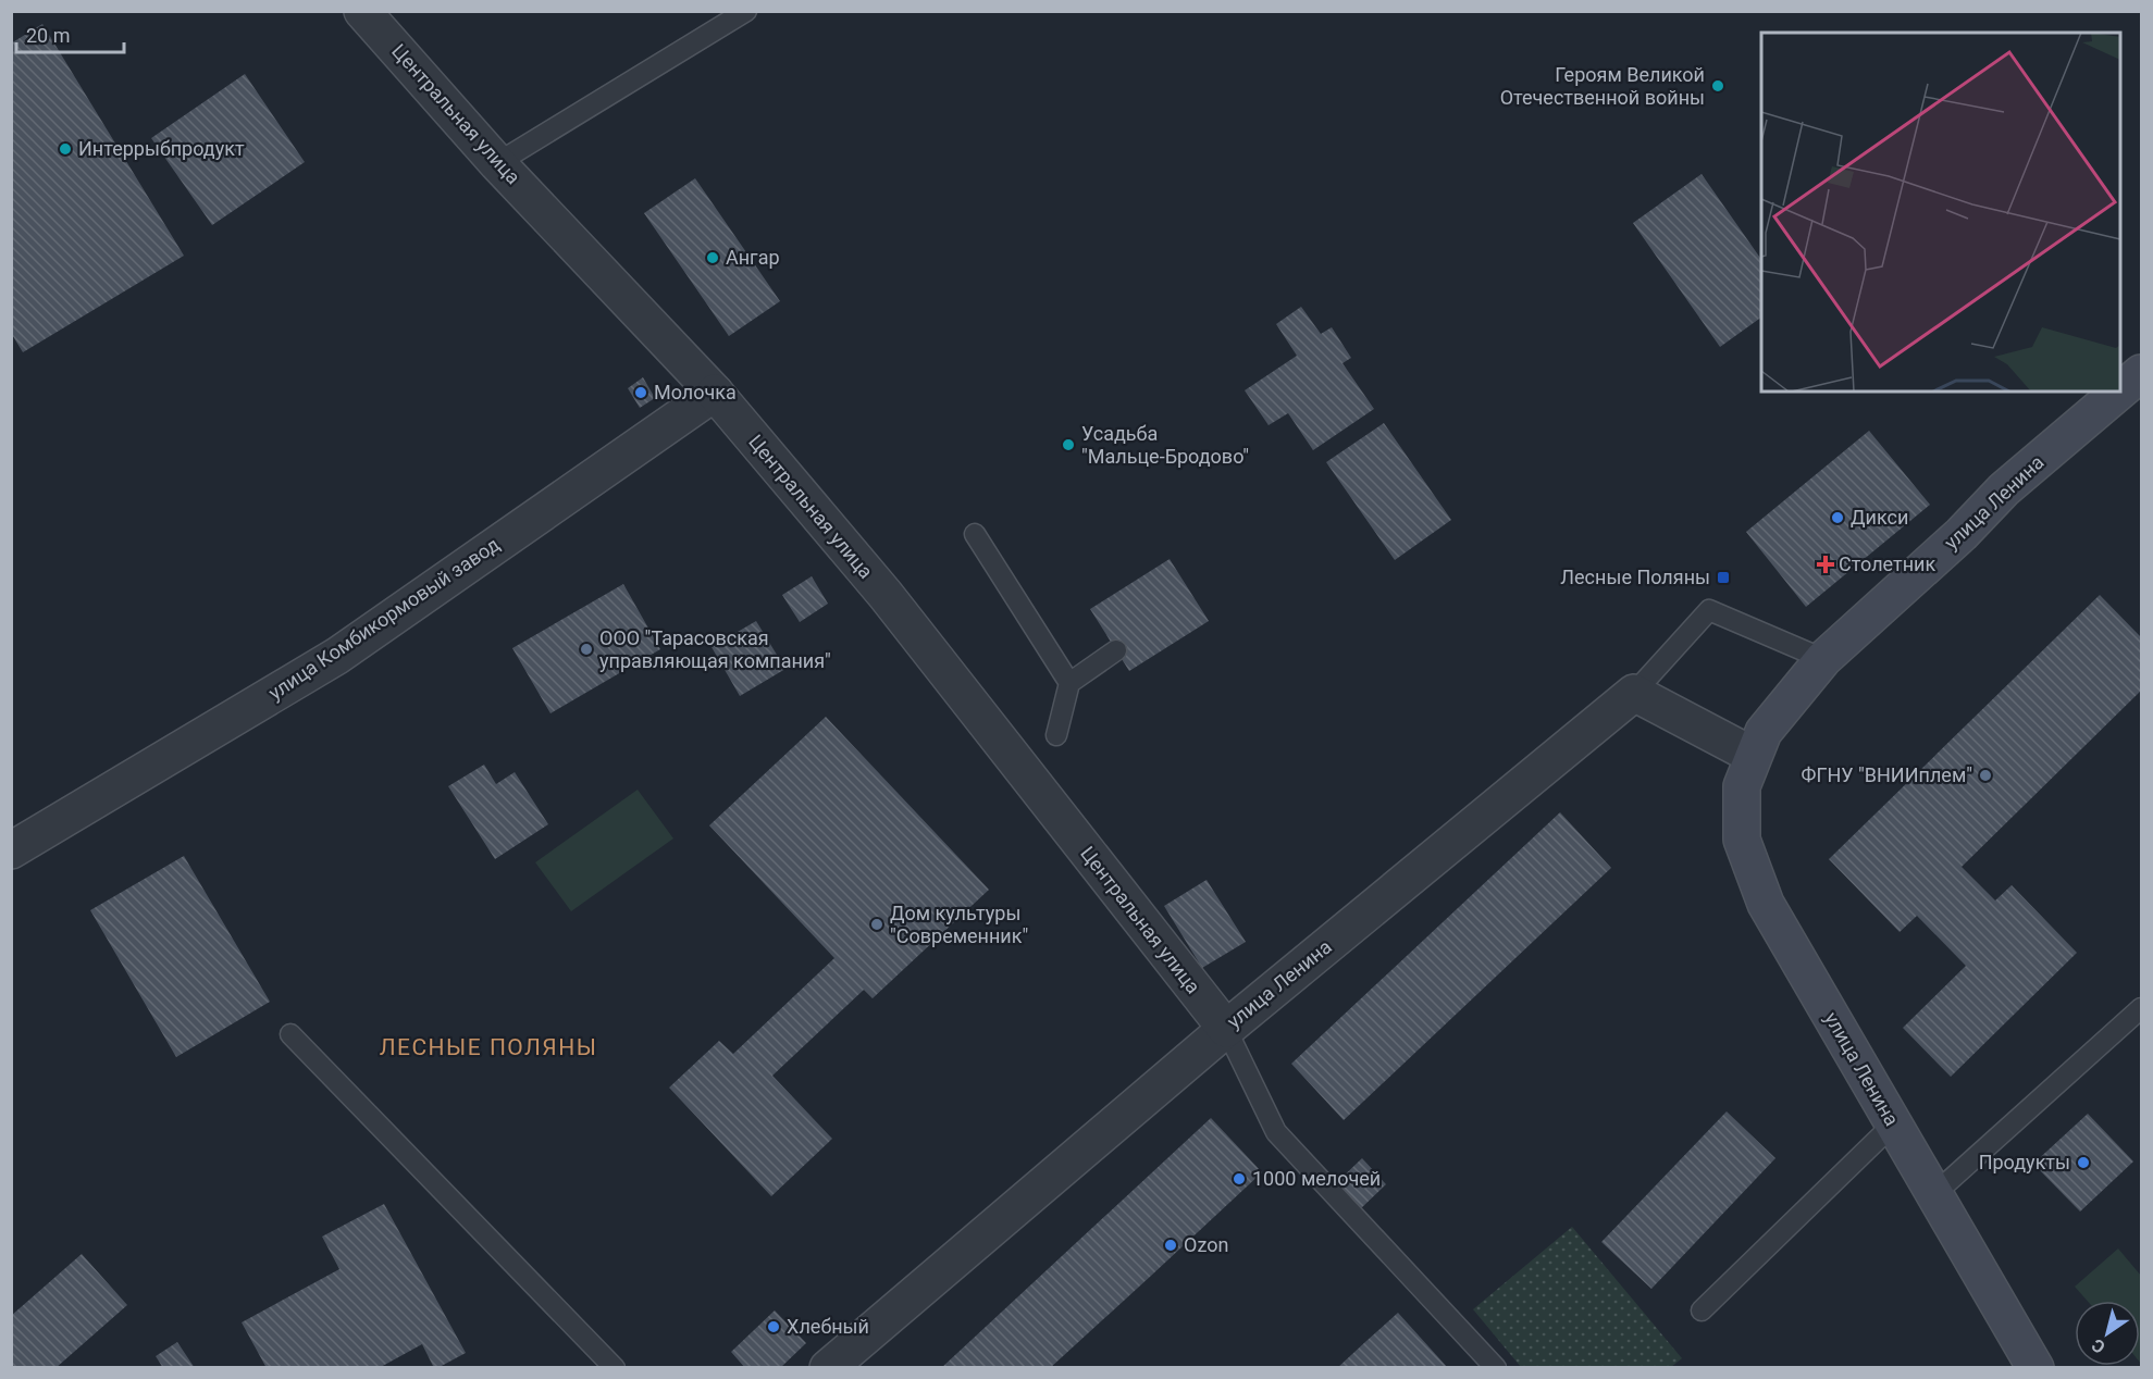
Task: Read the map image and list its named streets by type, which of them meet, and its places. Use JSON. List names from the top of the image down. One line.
{"streets":{"main road":["улица Ленина"],"street":["Центральная улица","улица Комбикормовый завод"]},"crossings":[["Центральная улица","улица Ленина"],["Центральная улица","улица Комбикормовый завод"]],"districts":["ЛЕСНЫЕ ПОЛЯНЫ"],"places":{"other":["Героям Великой Отечественной войны","Интеррыбпродукт","Ангар","Молочка","Усадьба \"Мальце-Бродово\"","Дикси","ООО \"Тарасовская управляющая компания\"","ФГНУ \"ВНИИплем\"","Дом культуры \"Современник\"","Продукты","1000 мелочей","Ozon","Хлебный"],"health":["Столетник"],"transit":["Лесные Поляны"]},"scale_bar":"20 m","north":"bottom left"}
